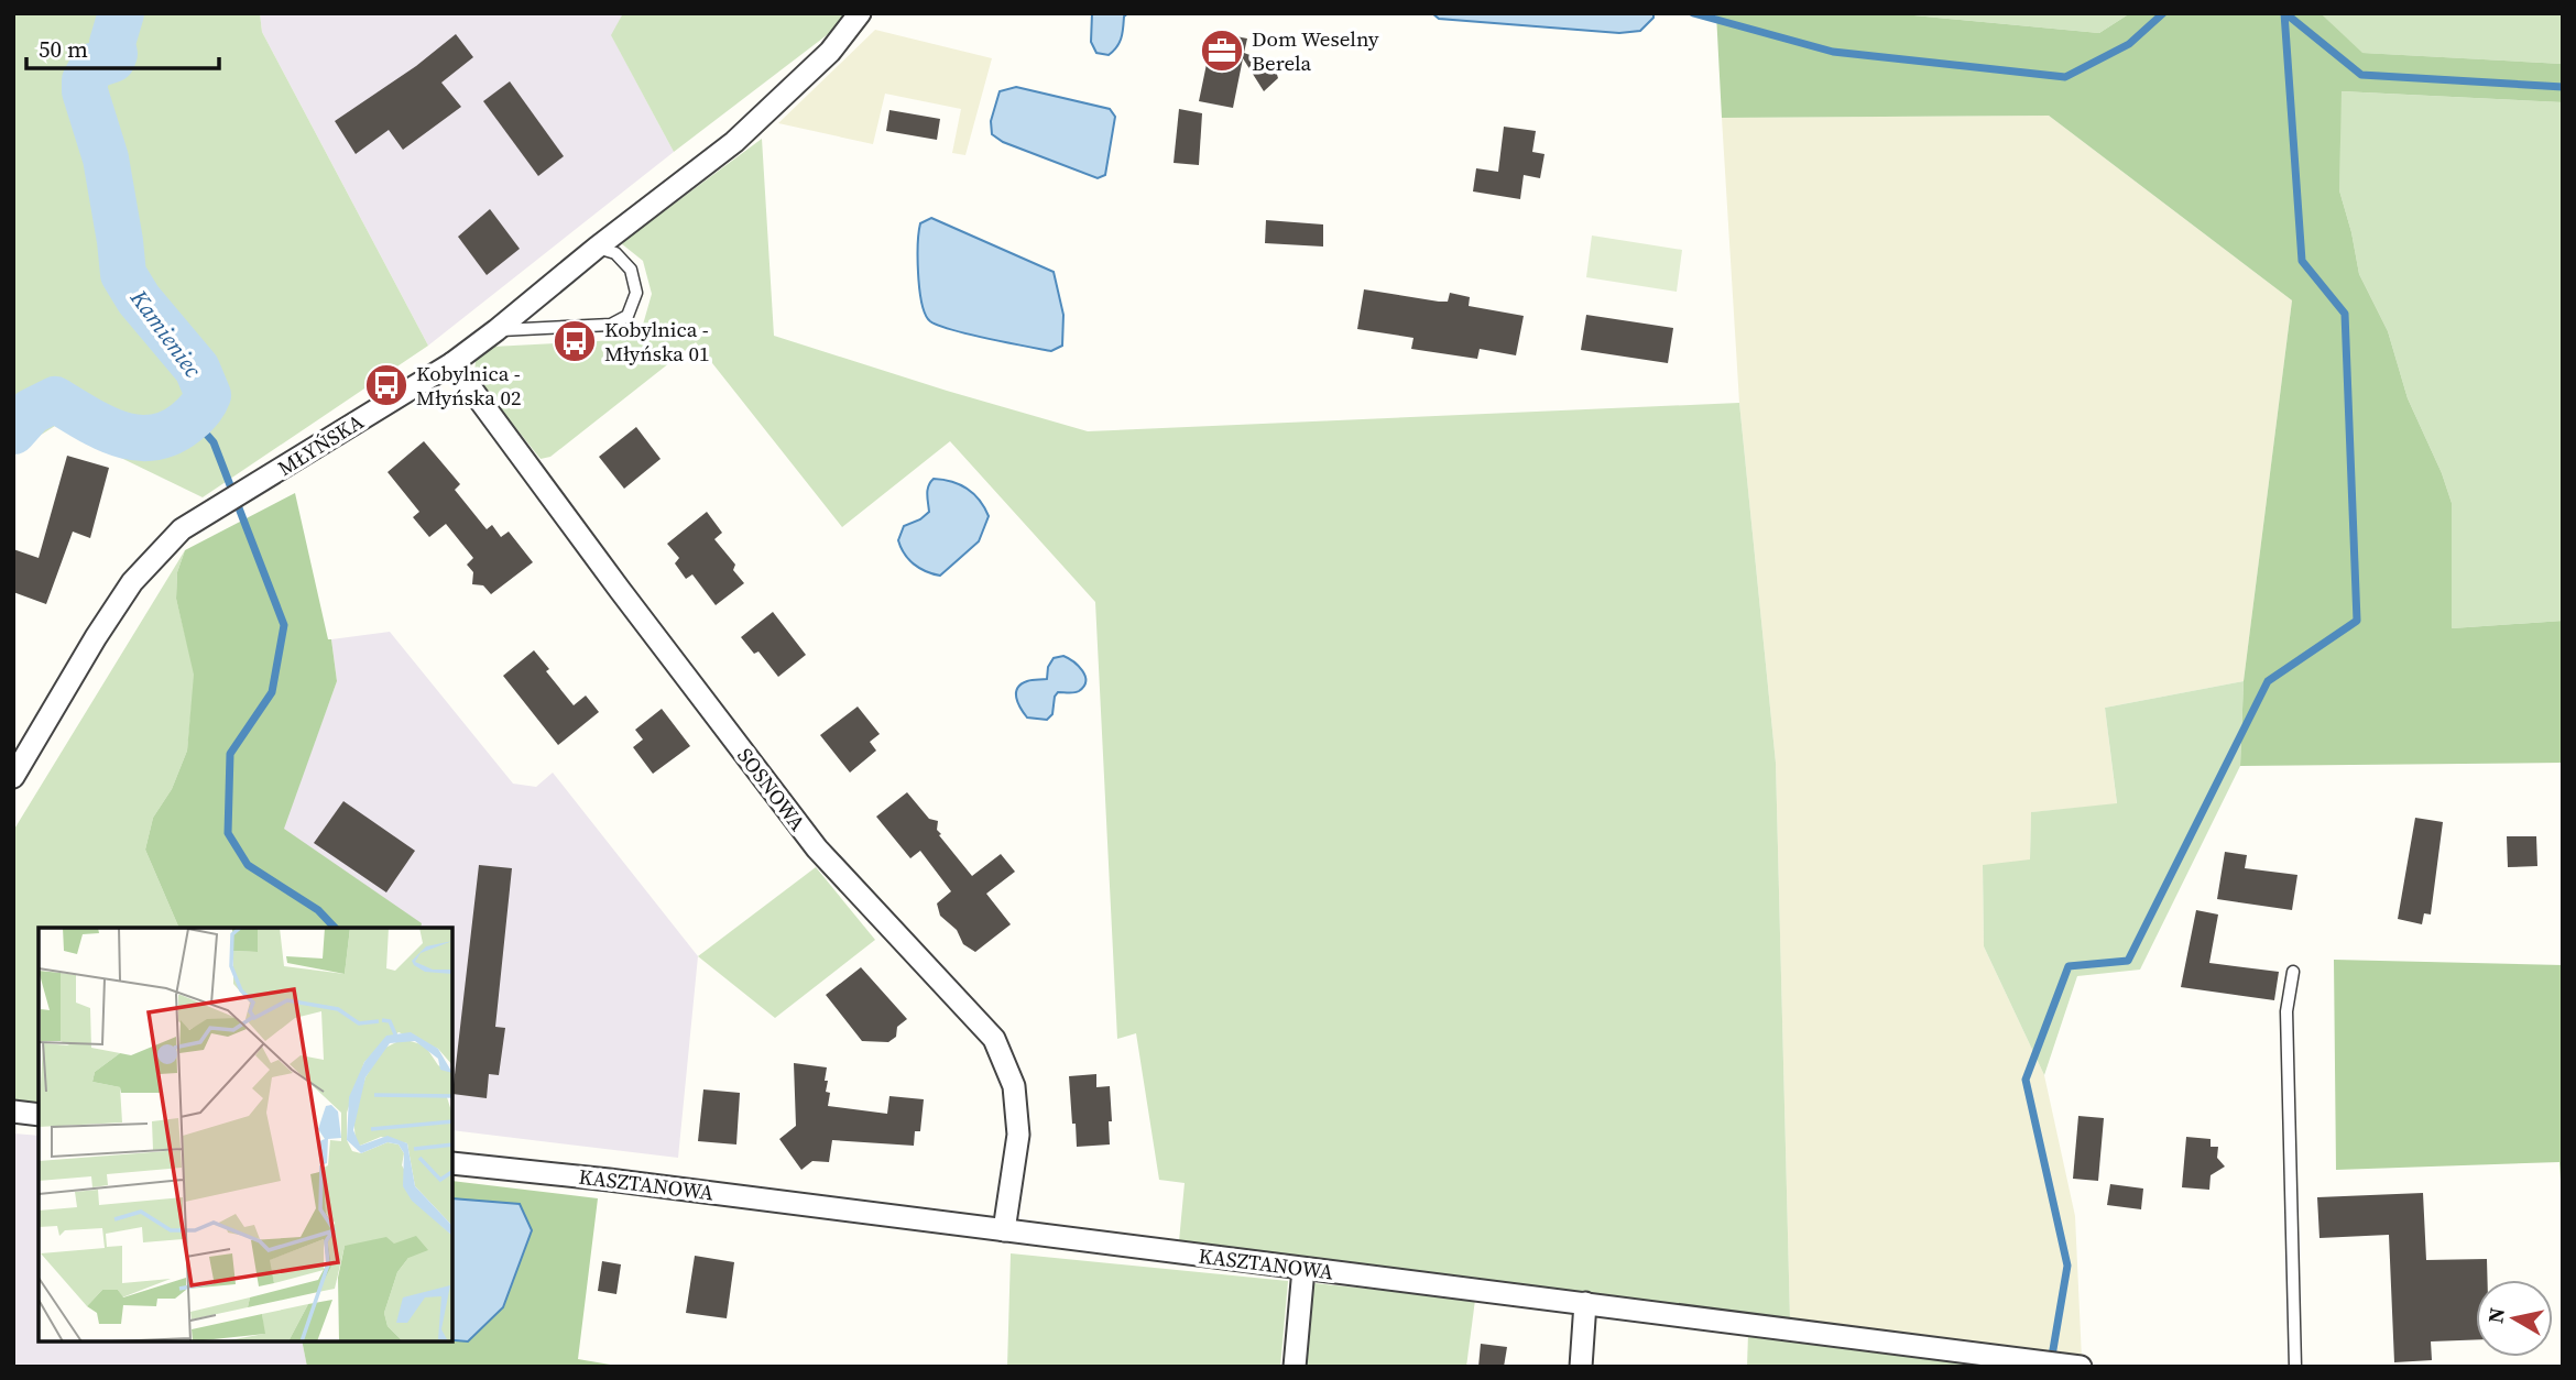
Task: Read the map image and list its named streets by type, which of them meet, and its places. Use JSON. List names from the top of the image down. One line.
{"streets":{"street":["MŁYŃSKA","SOSNOWA","KASZTANOWA"]},"crossings":[["MŁYŃSKA","SOSNOWA"],["SOSNOWA","KASZTANOWA"]],"water":["Kamieniec"],"places":{"office":["Dom Weselny Berela"],"bus stop":["Kobylnica - Młyńska 01","Kobylnica - Młyńska 02"]},"scale_bar":"50 m","north":"left"}
